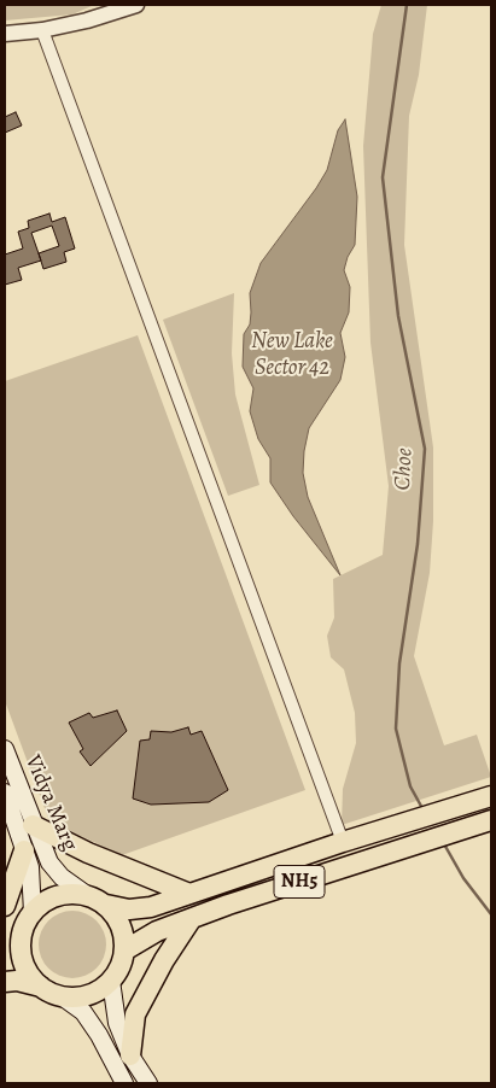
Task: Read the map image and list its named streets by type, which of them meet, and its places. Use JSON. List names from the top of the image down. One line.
{"streets":{"highway":["NH5"],"main road":["Vidya Marg"]},"crossings":[["Vidya Marg","NH5"]],"water":["New Lake Sector 42","Choe"]}
